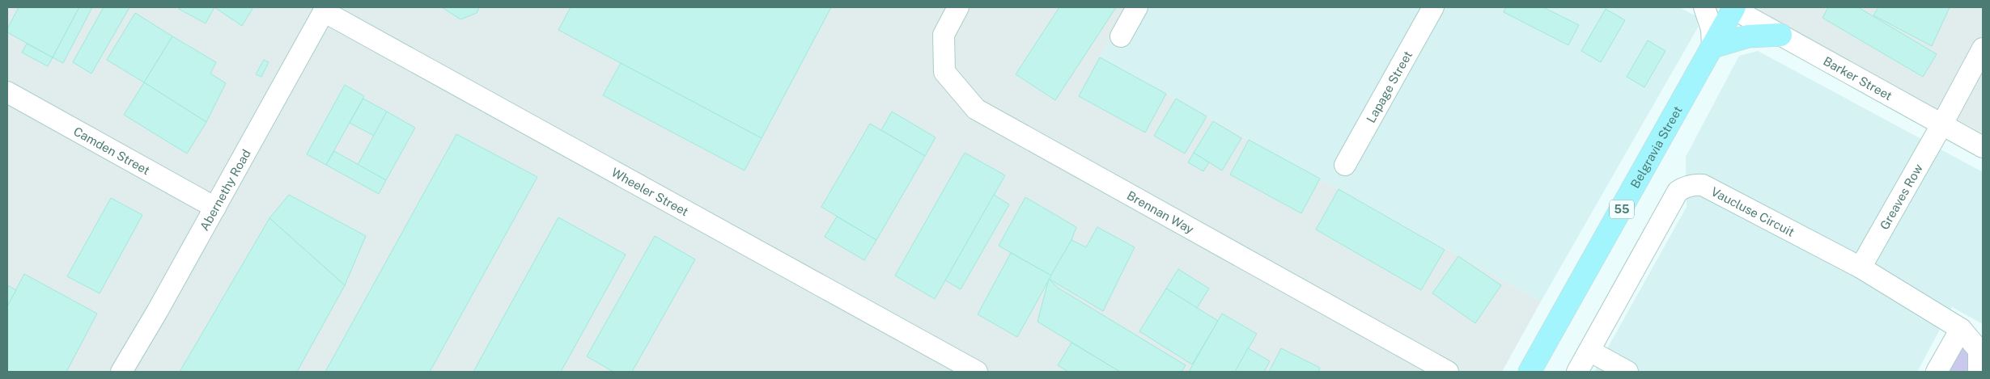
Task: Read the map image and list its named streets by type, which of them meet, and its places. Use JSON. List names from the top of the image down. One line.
{"streets":{"main road":["Belgravia Street","55"],"street":["Barker Street","Lapage Street","Camden Street","Abernethy Road","Wheeler Street","Greaves Row","Vaucluse Circuit","Brennan Way"]},"crossings":[["Barker Street","Belgravia Street"],["Barker Street","Greaves Row"],["Camden Street","Abernethy Road"],["Abernethy Road","Wheeler Street"],["Greaves Row","Vaucluse Circuit"]]}
